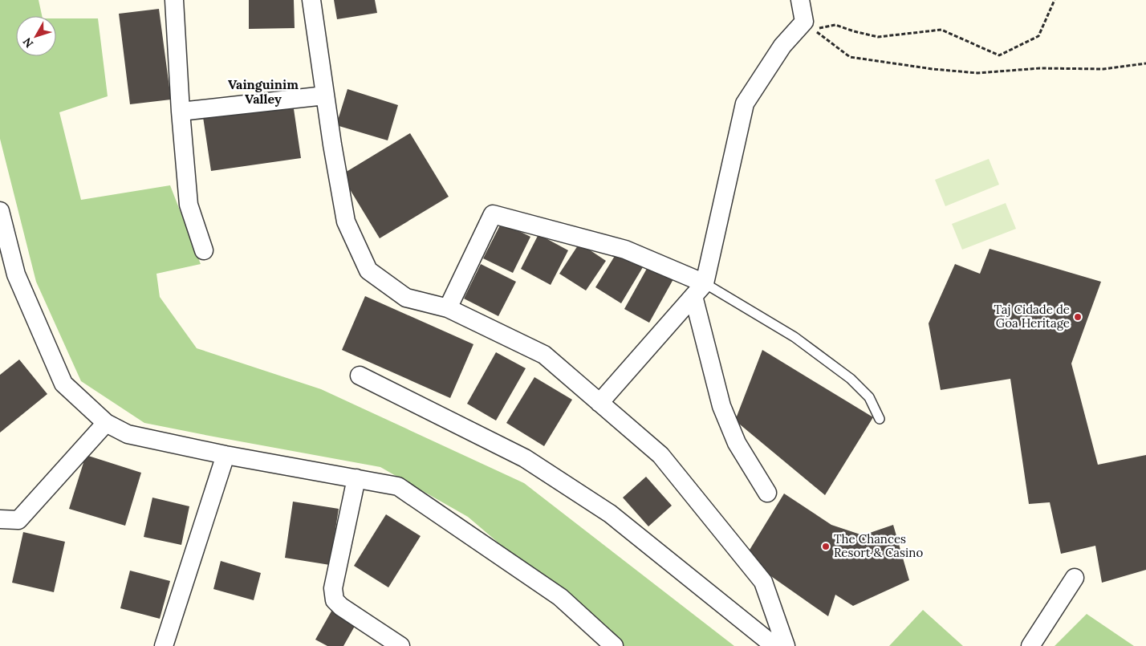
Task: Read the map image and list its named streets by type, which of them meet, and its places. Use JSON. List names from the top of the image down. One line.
{"districts":["Vainguinim Valley"],"places":["Taj Cidade de Goa Heritage","The Chances Resort & Casino"],"north":"bottom left"}
